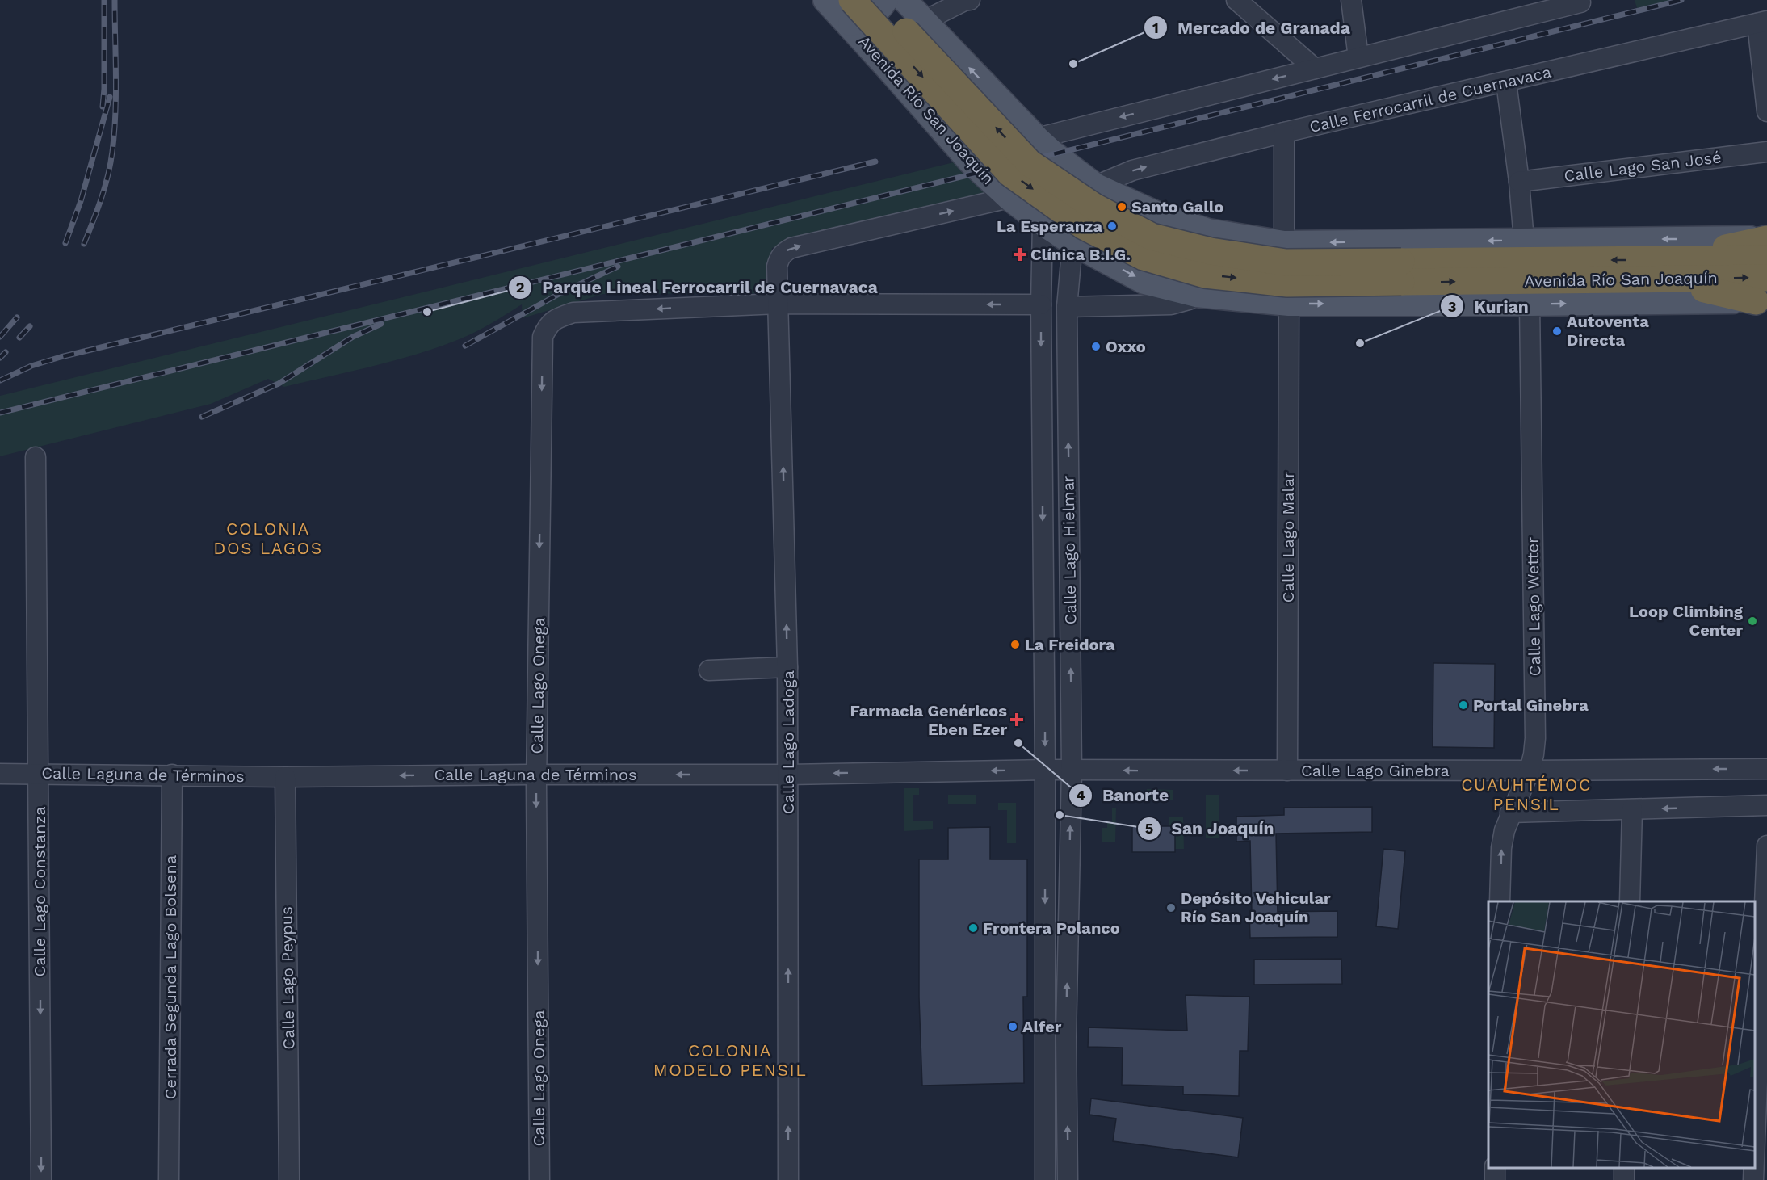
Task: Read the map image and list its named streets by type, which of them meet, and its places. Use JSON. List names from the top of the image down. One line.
{"streets":{"highway":["Avenida Río San Joaquín"],"street":["Calle Ferrocarril de Cuernavaca","Calle Lago San José","Calle Lago Malar","Calle Lago Hielmar","Calle Lago Wetter","Calle Lago Onega","Calle Lago Ladoga","Calle Lago Ginebra","Calle Laguna de Términos","Calle Lago Constanza","Cerrada Segunda Lago Bolsena","Calle Lago Peypus"]},"crossings":[["Calle Ferrocarril de Cuernavaca","Calle Lago Hielmar"],["Avenida Río San Joaquín","Calle Lago Malar"],["Avenida Río San Joaquín","Calle Lago Hielmar"],["Avenida Río San Joaquín","Calle Lago Wetter"],["Calle Lago Malar","Calle Lago Ginebra"],["Calle Lago Hielmar","Calle Lago Ginebra"],["Calle Lago Hielmar","Calle Laguna de Términos"],["Calle Lago Wetter","Calle Lago Ginebra"],["Calle Lago Onega","Calle Lago Ladoga"],["Calle Lago Onega","Calle Laguna de Términos"],["Calle Lago Ladoga","Calle Laguna de Términos"],["Calle Lago Ginebra","Calle Laguna de Términos"],["Calle Laguna de Términos","Calle Lago Constanza"],["Calle Laguna de Términos","Cerrada Segunda Lago Bolsena"],["Calle Laguna de Términos","Calle Lago Peypus"]],"one_way":["Calle Lago Onega","Calle Lago Ladoga","Calle Laguna de Términos","Calle Lago Constanza"],"districts":["COLONIA DOS LAGOS","CUAUHTÉMOC PENSIL","COLONIA MODELO PENSIL"],"places":{"other":["Mercado de Granada","Santo Gallo","La Esperanza","Parque Lineal Ferrocarril de Cuernavaca","Autoventa Directa","Kurian","Oxxo","Loop Climbing Center","La Freidora","Portal Ginebra","Banorte","San Joaquín","Depósito Vehicular Río San Joaquín","Frontera Polanco","Alfer"],"health":["Clínica B.I.G.","Farmacia Genéricos Eben Ezer"]}}
